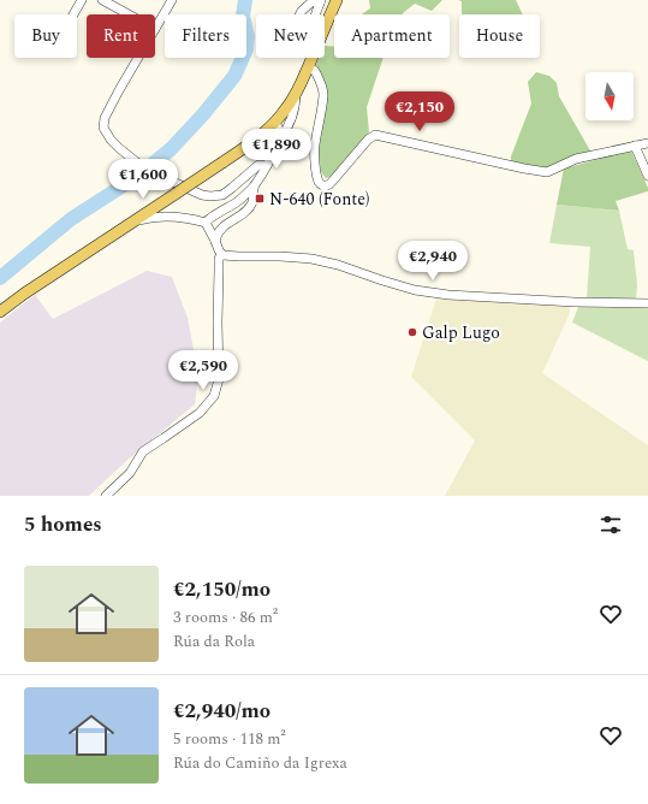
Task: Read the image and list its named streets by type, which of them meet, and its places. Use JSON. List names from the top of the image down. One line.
{"places":{"transit":["N-640 (Fonte)"],"other":["Galp Lugo"]},"north":"bottom","page":{"chip":["Buy","Rent","Filters","New","Apartment","House"],"price":["€2,150","€1,890","€1,600","€2,940","€2,590"],"heading":"5 homes","list":[{"name":"€2,150/mo","note":"3 rooms · 86 m² · Rúa da Rola"},{"name":"€2,940/mo","note":"5 rooms · 118 m² · Rúa do Camiño da Igrexa"}]}}
